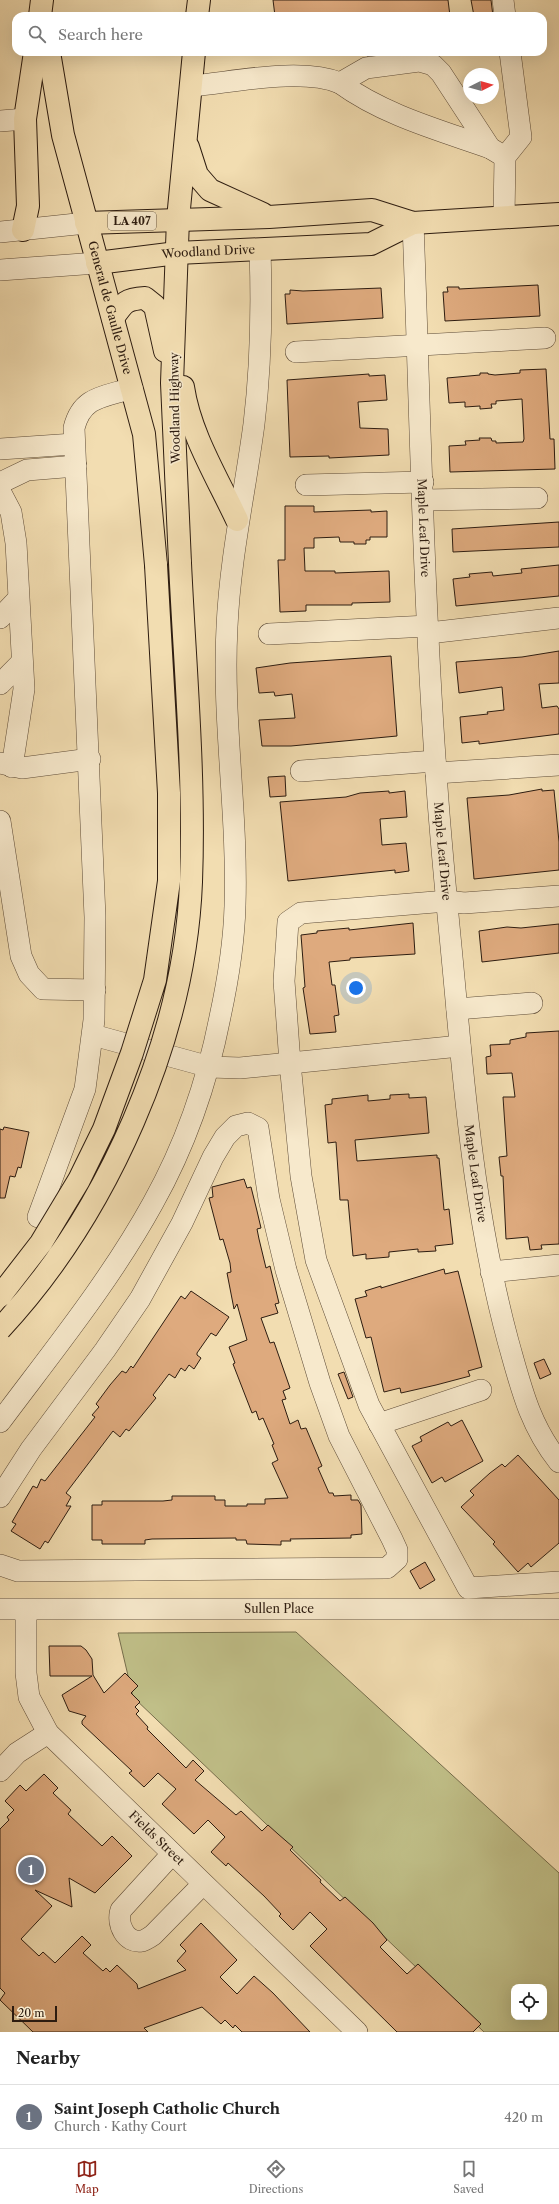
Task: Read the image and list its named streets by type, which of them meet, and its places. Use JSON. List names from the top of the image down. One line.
{"streets":{"main road":["LA 407","Woodland Drive","General de Gaulle Drive","Woodland Highway"],"street":["Maple Leaf Drive","Sullen Place","Fields Street"]},"crossings":[["Woodland Drive","General de Gaulle Drive"],["Woodland Drive","Woodland Highway"],["Woodland Drive","Maple Leaf Drive"],["Sullen Place","Fields Street"]],"scale_bar":"20 m","north":"right","page":{"search":"Search here","pins":"1","scale":"20 m","heading":"Nearby","list":[{"mark":"1","name":"Saint Joseph Catholic Church","note":"Church · Kathy Court","value":"420 m"}],"nav":["Map","Directions","Saved"]}}
